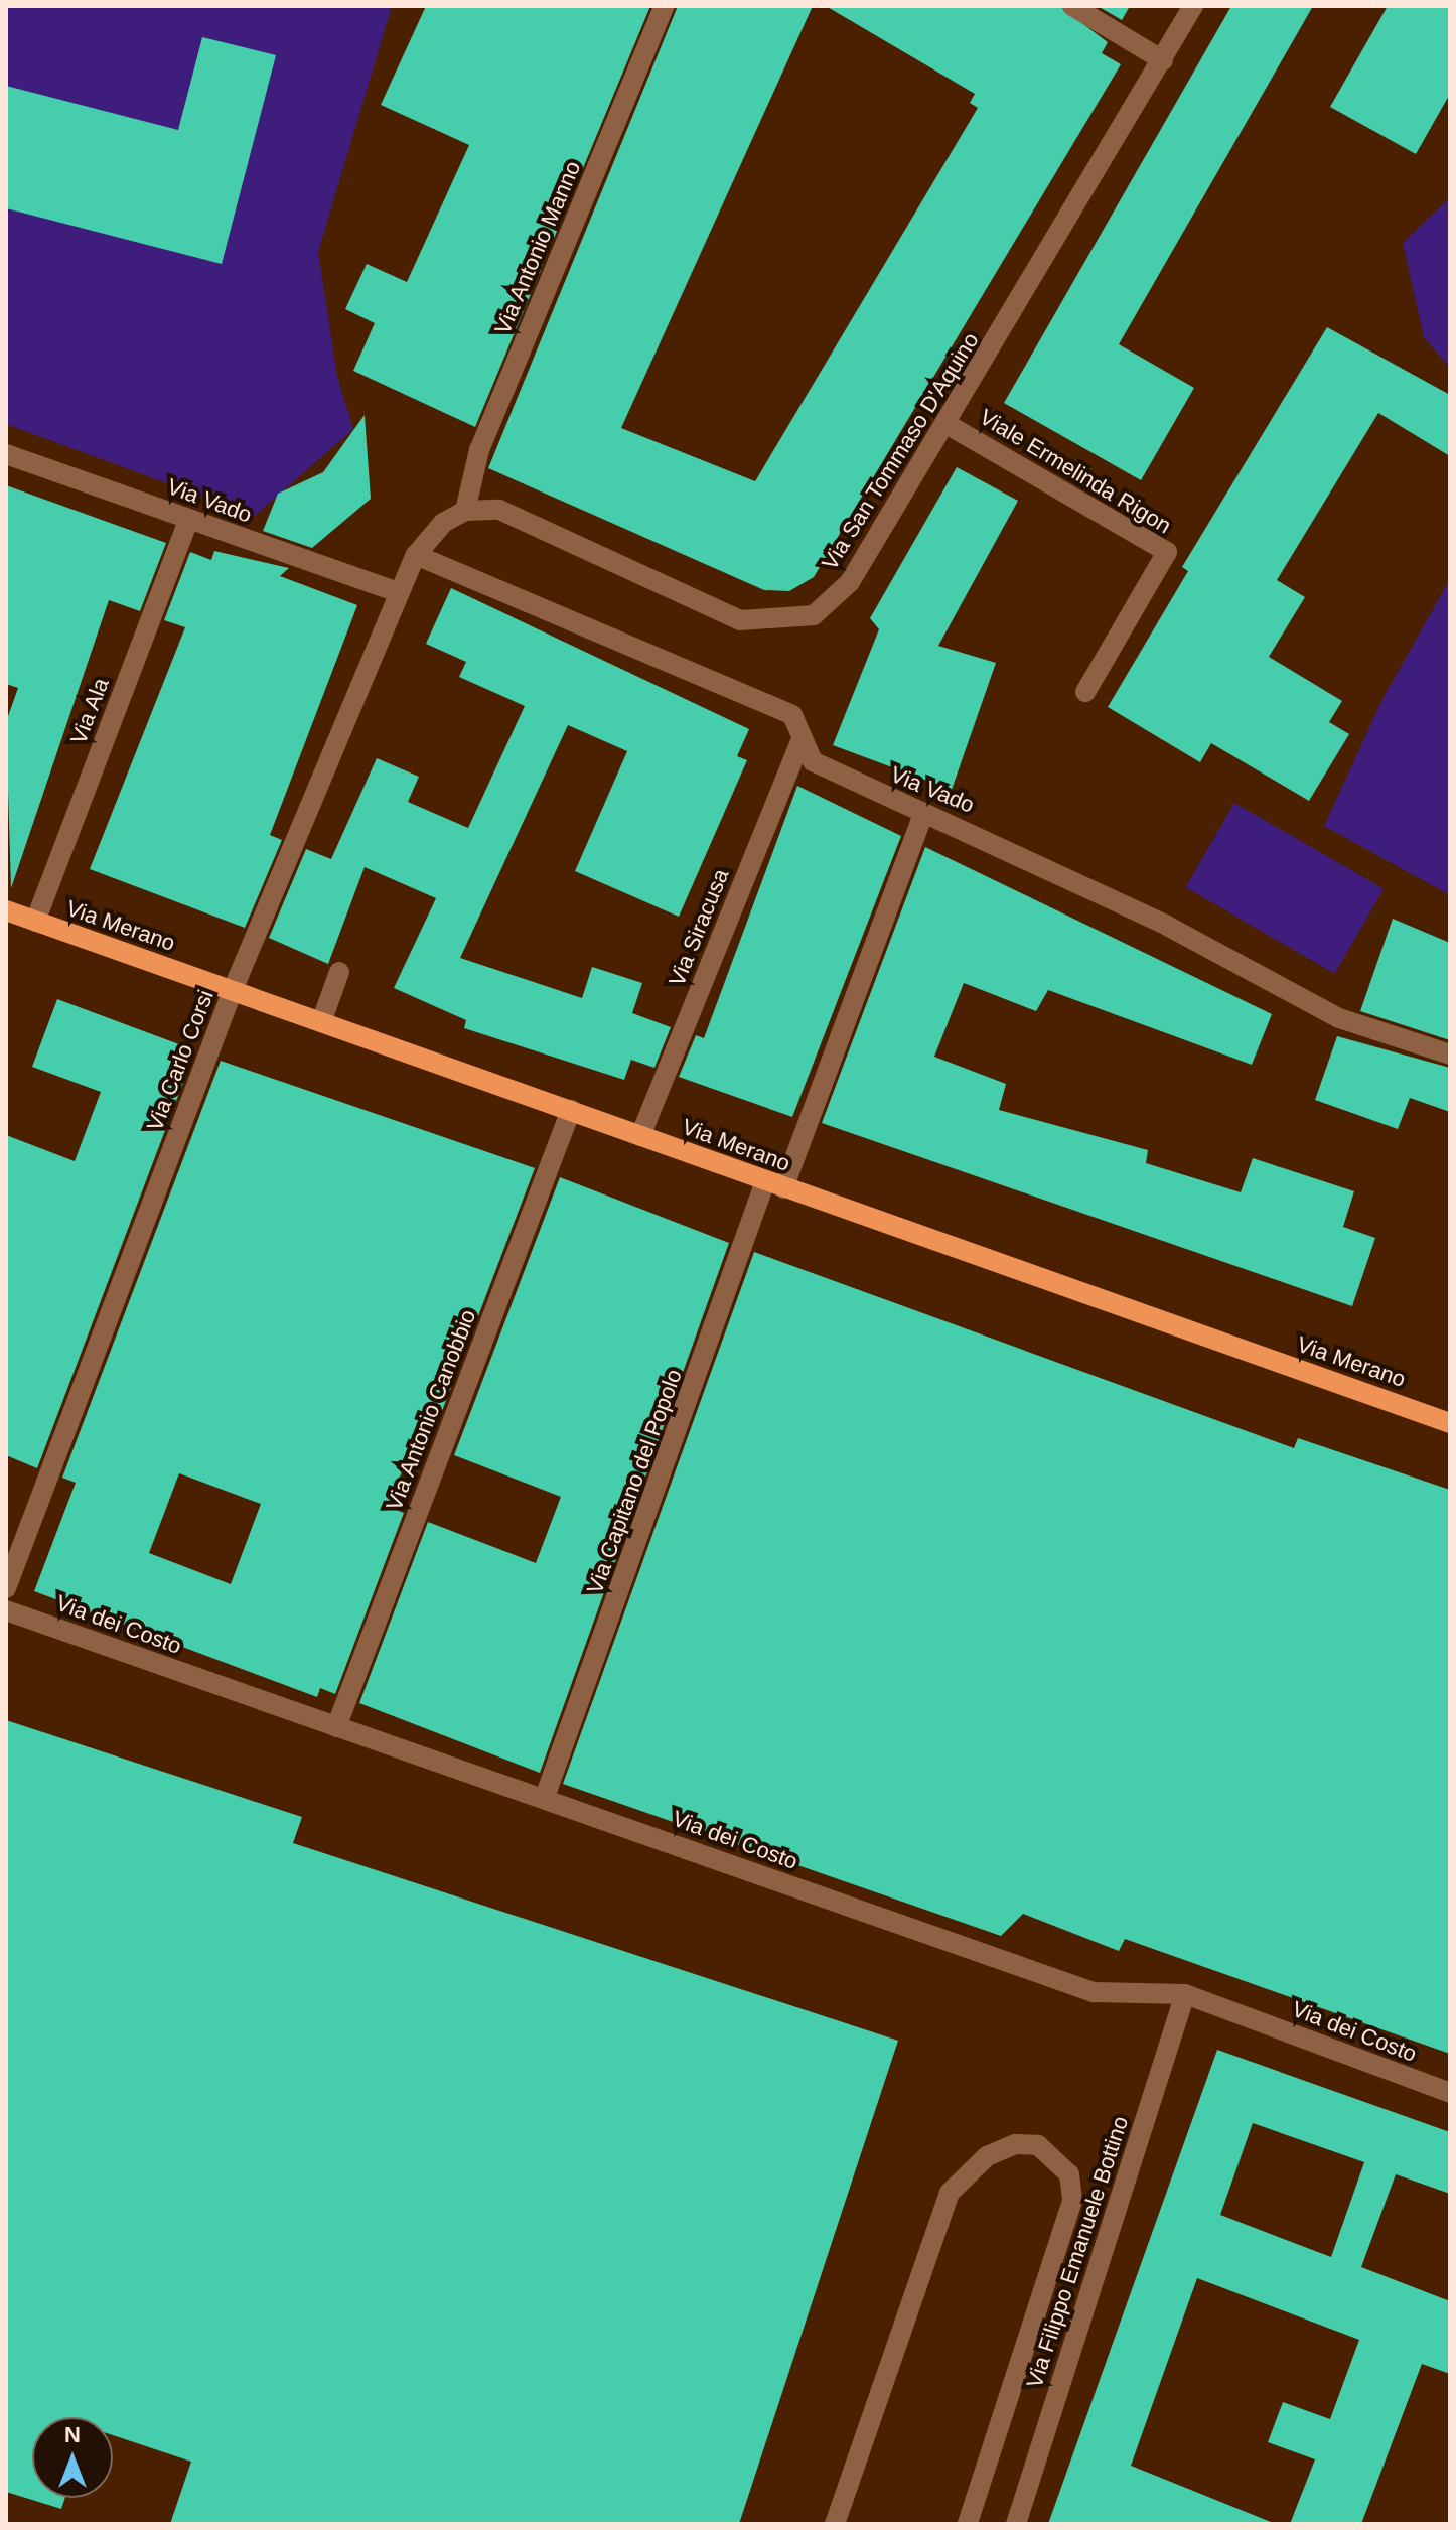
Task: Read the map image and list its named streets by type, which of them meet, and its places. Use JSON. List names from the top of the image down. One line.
{"streets":{"main road":["Via Merano"],"street":["Via Antonio Manno","Via San Tommaso D'Aquino","Viale Ermelinda Rigon","Via Vado","Via Ala","Via Siracusa","Via Carlo Corsi","Via Antonio Canobbio","Via Capitano del Popolo","Via dei Costo","Via Filippo Emanuele Bottino"]},"crossings":[["Via Antonio Manno","Via San Tommaso D'Aquino"],["Via San Tommaso D'Aquino","Viale Ermelinda Rigon"],["Via Vado","Via Ala"],["Via Vado","Via Siracusa"],["Via Vado","Via Carlo Corsi"],["Via Vado","Via Capitano del Popolo"],["Via Ala","Via Merano"],["Via Merano","Via Siracusa"],["Via Merano","Via Carlo Corsi"],["Via Merano","Via Antonio Canobbio"],["Via Merano","Via Capitano del Popolo"],["Via Antonio Canobbio","Via dei Costo"],["Via Capitano del Popolo","Via dei Costo"],["Via dei Costo","Via Filippo Emanuele Bottino"]],"north":"top"}
